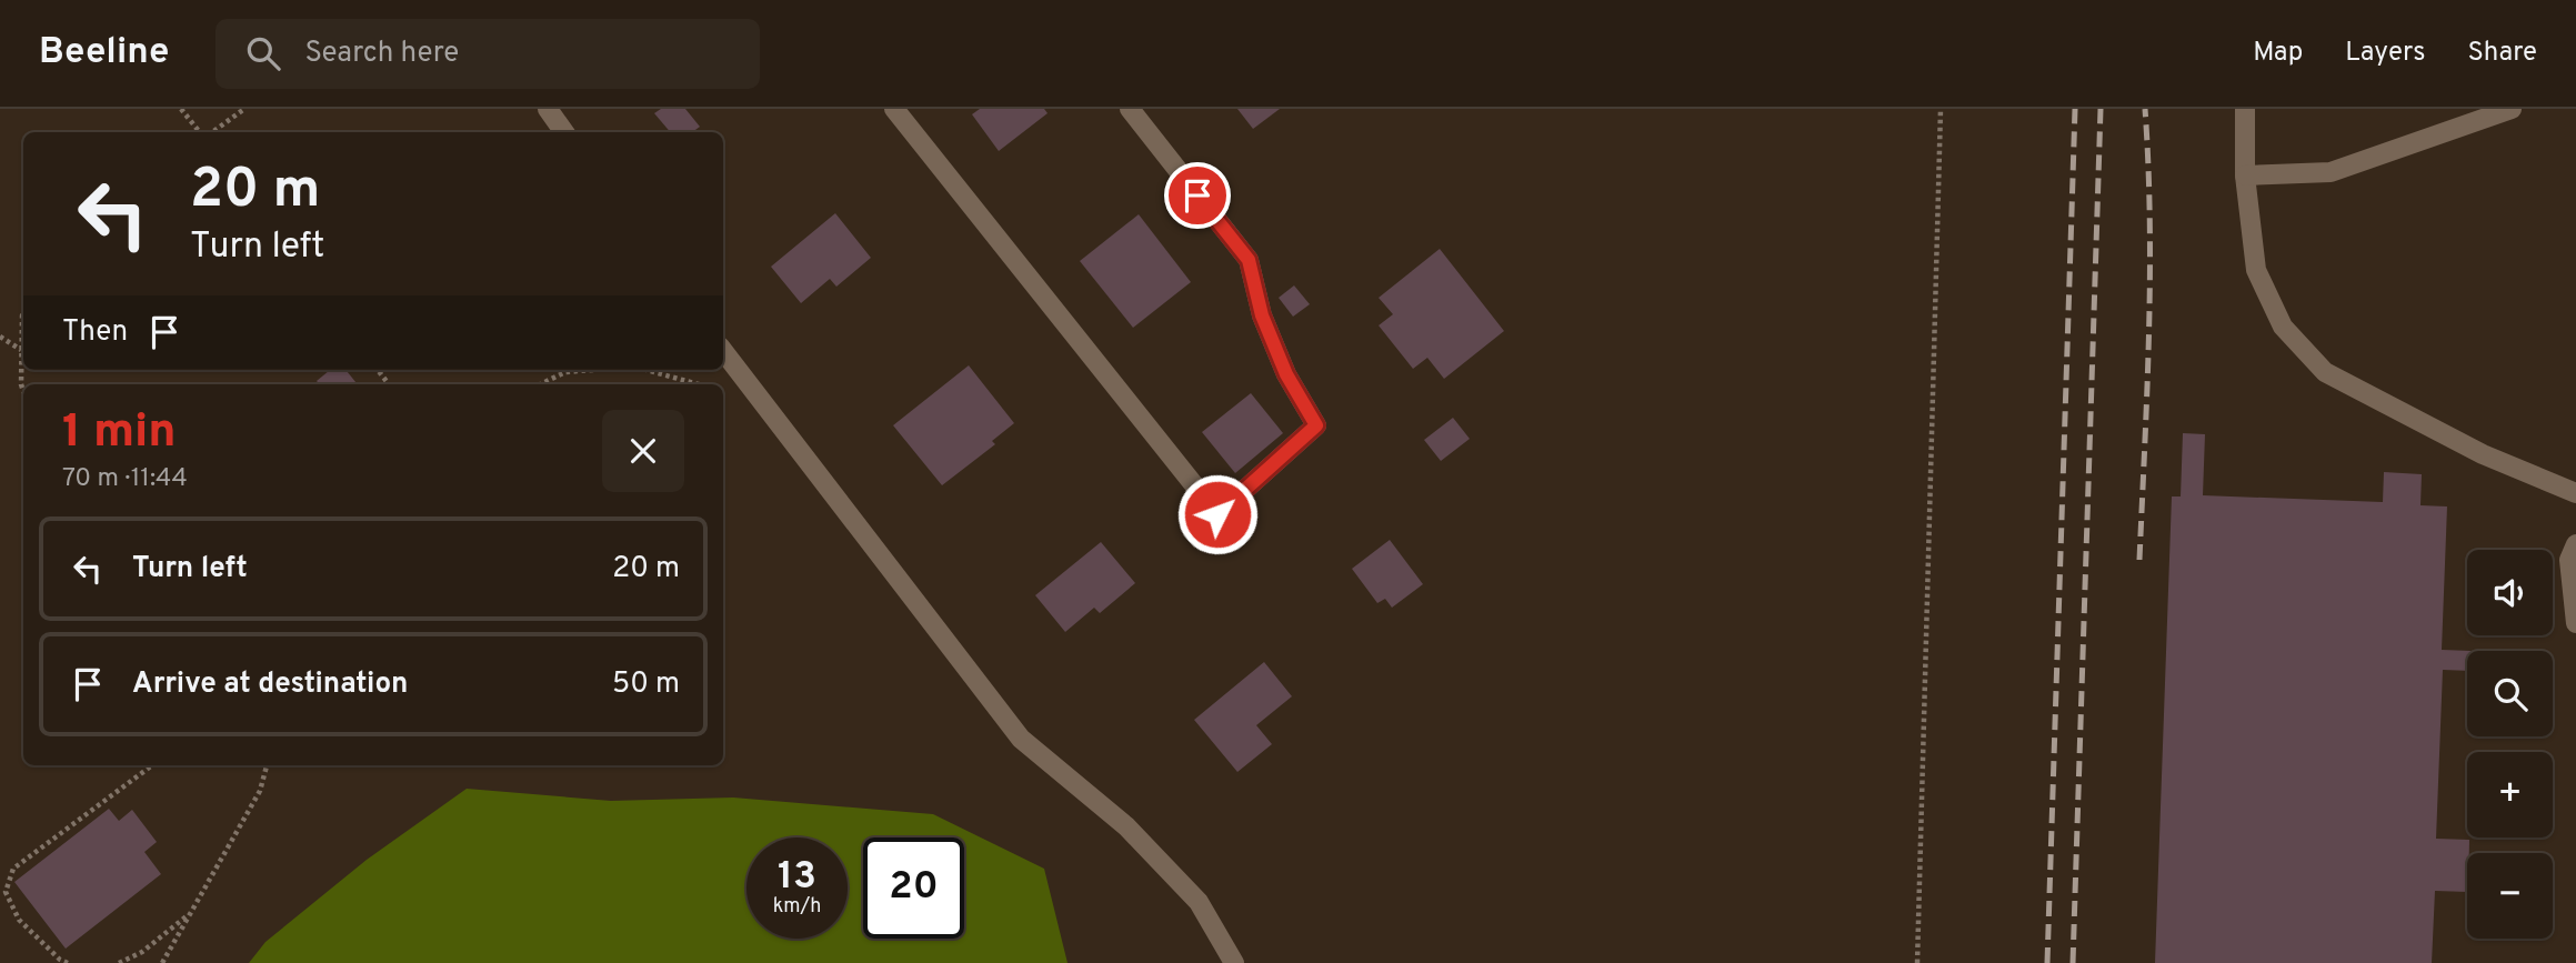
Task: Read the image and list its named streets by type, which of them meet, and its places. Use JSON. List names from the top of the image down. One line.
{"page":{"header":"Beeline","search":"Search here","nav":["Map","Layers","Share"],"turn":["20 m","Turn left"],"then":"Then","heading":["1 min","70 m · 11:44"],"list":[{"name":"Turn left","value":"20 m"},{"name":"Arrive at destination","value":"50 m"}],"map_buttons":["+","−"],"speed":"13 km/h","limit":"20"}}
